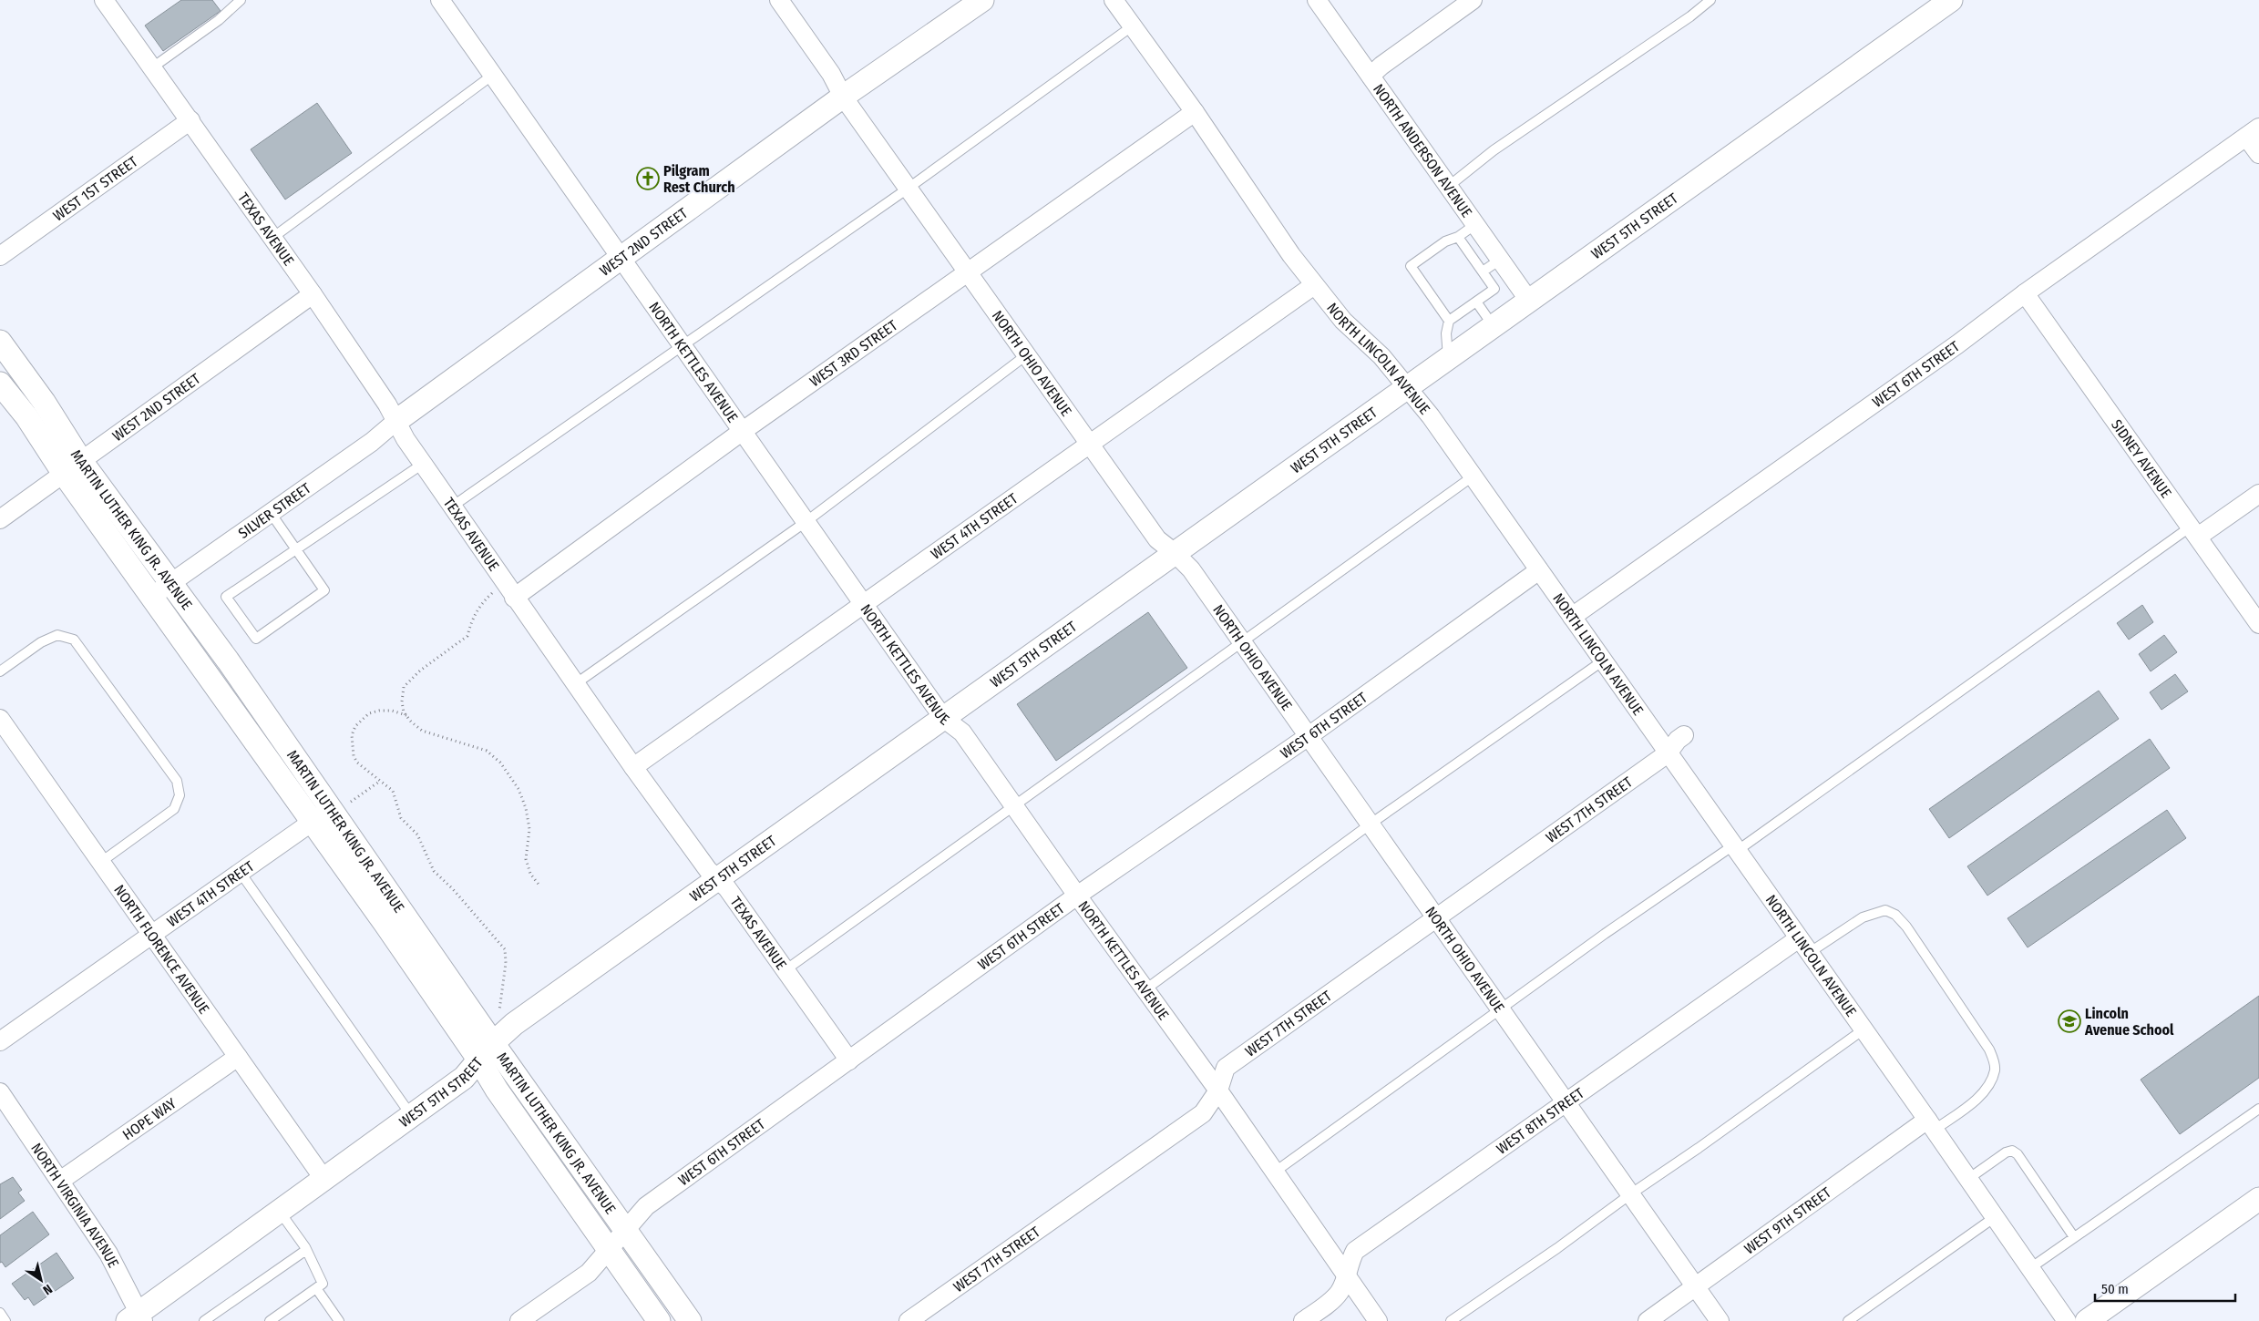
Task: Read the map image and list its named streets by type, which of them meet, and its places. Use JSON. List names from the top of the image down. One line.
{"streets":{"street":["NORTH ANDERSON AVENUE","WEST 1ST STREET","WEST 5TH STREET","TEXAS AVENUE","WEST 2ND STREET","WEST 3RD STREET","NORTH LINCOLN AVENUE","NORTH KETTLES AVENUE","NORTH OHIO AVENUE","WEST 6TH STREET","SIDNEY AVENUE","SILVER STREET","WEST 4TH STREET","MARTIN LUTHER KING JR. AVENUE","WEST 7TH STREET","NORTH FLORENCE AVENUE","HOPE WAY","WEST 8TH STREET","NORTH VIRGINIA AVENUE","WEST 9TH STREET"]},"crossings":[["NORTH ANDERSON AVENUE","WEST 5TH STREET"],["WEST 1ST STREET","TEXAS AVENUE"],["WEST 5TH STREET","TEXAS AVENUE"],["WEST 5TH STREET","NORTH LINCOLN AVENUE"],["WEST 5TH STREET","NORTH KETTLES AVENUE"],["WEST 5TH STREET","NORTH OHIO AVENUE"],["WEST 5TH STREET","MARTIN LUTHER KING JR. AVENUE"],["WEST 5TH STREET","NORTH FLORENCE AVENUE"],["WEST 5TH STREET","NORTH VIRGINIA AVENUE"],["TEXAS AVENUE","WEST 2ND STREET"],["TEXAS AVENUE","WEST 3RD STREET"],["TEXAS AVENUE","WEST 6TH STREET"],["TEXAS AVENUE","SILVER STREET"],["TEXAS AVENUE","WEST 4TH STREET"],["WEST 2ND STREET","NORTH KETTLES AVENUE"],["WEST 2ND STREET","NORTH OHIO AVENUE"],["WEST 2ND STREET","SILVER STREET"],["WEST 2ND STREET","MARTIN LUTHER KING JR. AVENUE"],["WEST 3RD STREET","NORTH LINCOLN AVENUE"],["WEST 3RD STREET","NORTH KETTLES AVENUE"],["WEST 3RD STREET","NORTH OHIO AVENUE"],["NORTH LINCOLN AVENUE","WEST 6TH STREET"],["NORTH LINCOLN AVENUE","WEST 4TH STREET"],["NORTH LINCOLN AVENUE","WEST 7TH STREET"],["NORTH LINCOLN AVENUE","WEST 8TH STREET"],["NORTH LINCOLN AVENUE","WEST 9TH STREET"],["NORTH KETTLES AVENUE","WEST 6TH STREET"],["NORTH KETTLES AVENUE","WEST 4TH STREET"],["NORTH KETTLES AVENUE","WEST 7TH STREET"],["NORTH KETTLES AVENUE","WEST 8TH STREET"],["NORTH OHIO AVENUE","WEST 6TH STREET"],["NORTH OHIO AVENUE","WEST 4TH STREET"],["NORTH OHIO AVENUE","WEST 7TH STREET"],["NORTH OHIO AVENUE","WEST 8TH STREET"],["NORTH OHIO AVENUE","WEST 9TH STREET"],["WEST 6TH STREET","SIDNEY AVENUE"],["WEST 6TH STREET","MARTIN LUTHER KING JR. AVENUE"],["SILVER STREET","MARTIN LUTHER KING JR. AVENUE"],["WEST 4TH STREET","MARTIN LUTHER KING JR. AVENUE"],["WEST 4TH STREET","NORTH FLORENCE AVENUE"],["NORTH FLORENCE AVENUE","HOPE WAY"],["HOPE WAY","NORTH VIRGINIA AVENUE"]],"places":{"church":["Pilgram Rest Church"],"school or university":["Lincoln Avenue School"]},"scale_bar":"50 m","north":"bottom right"}
